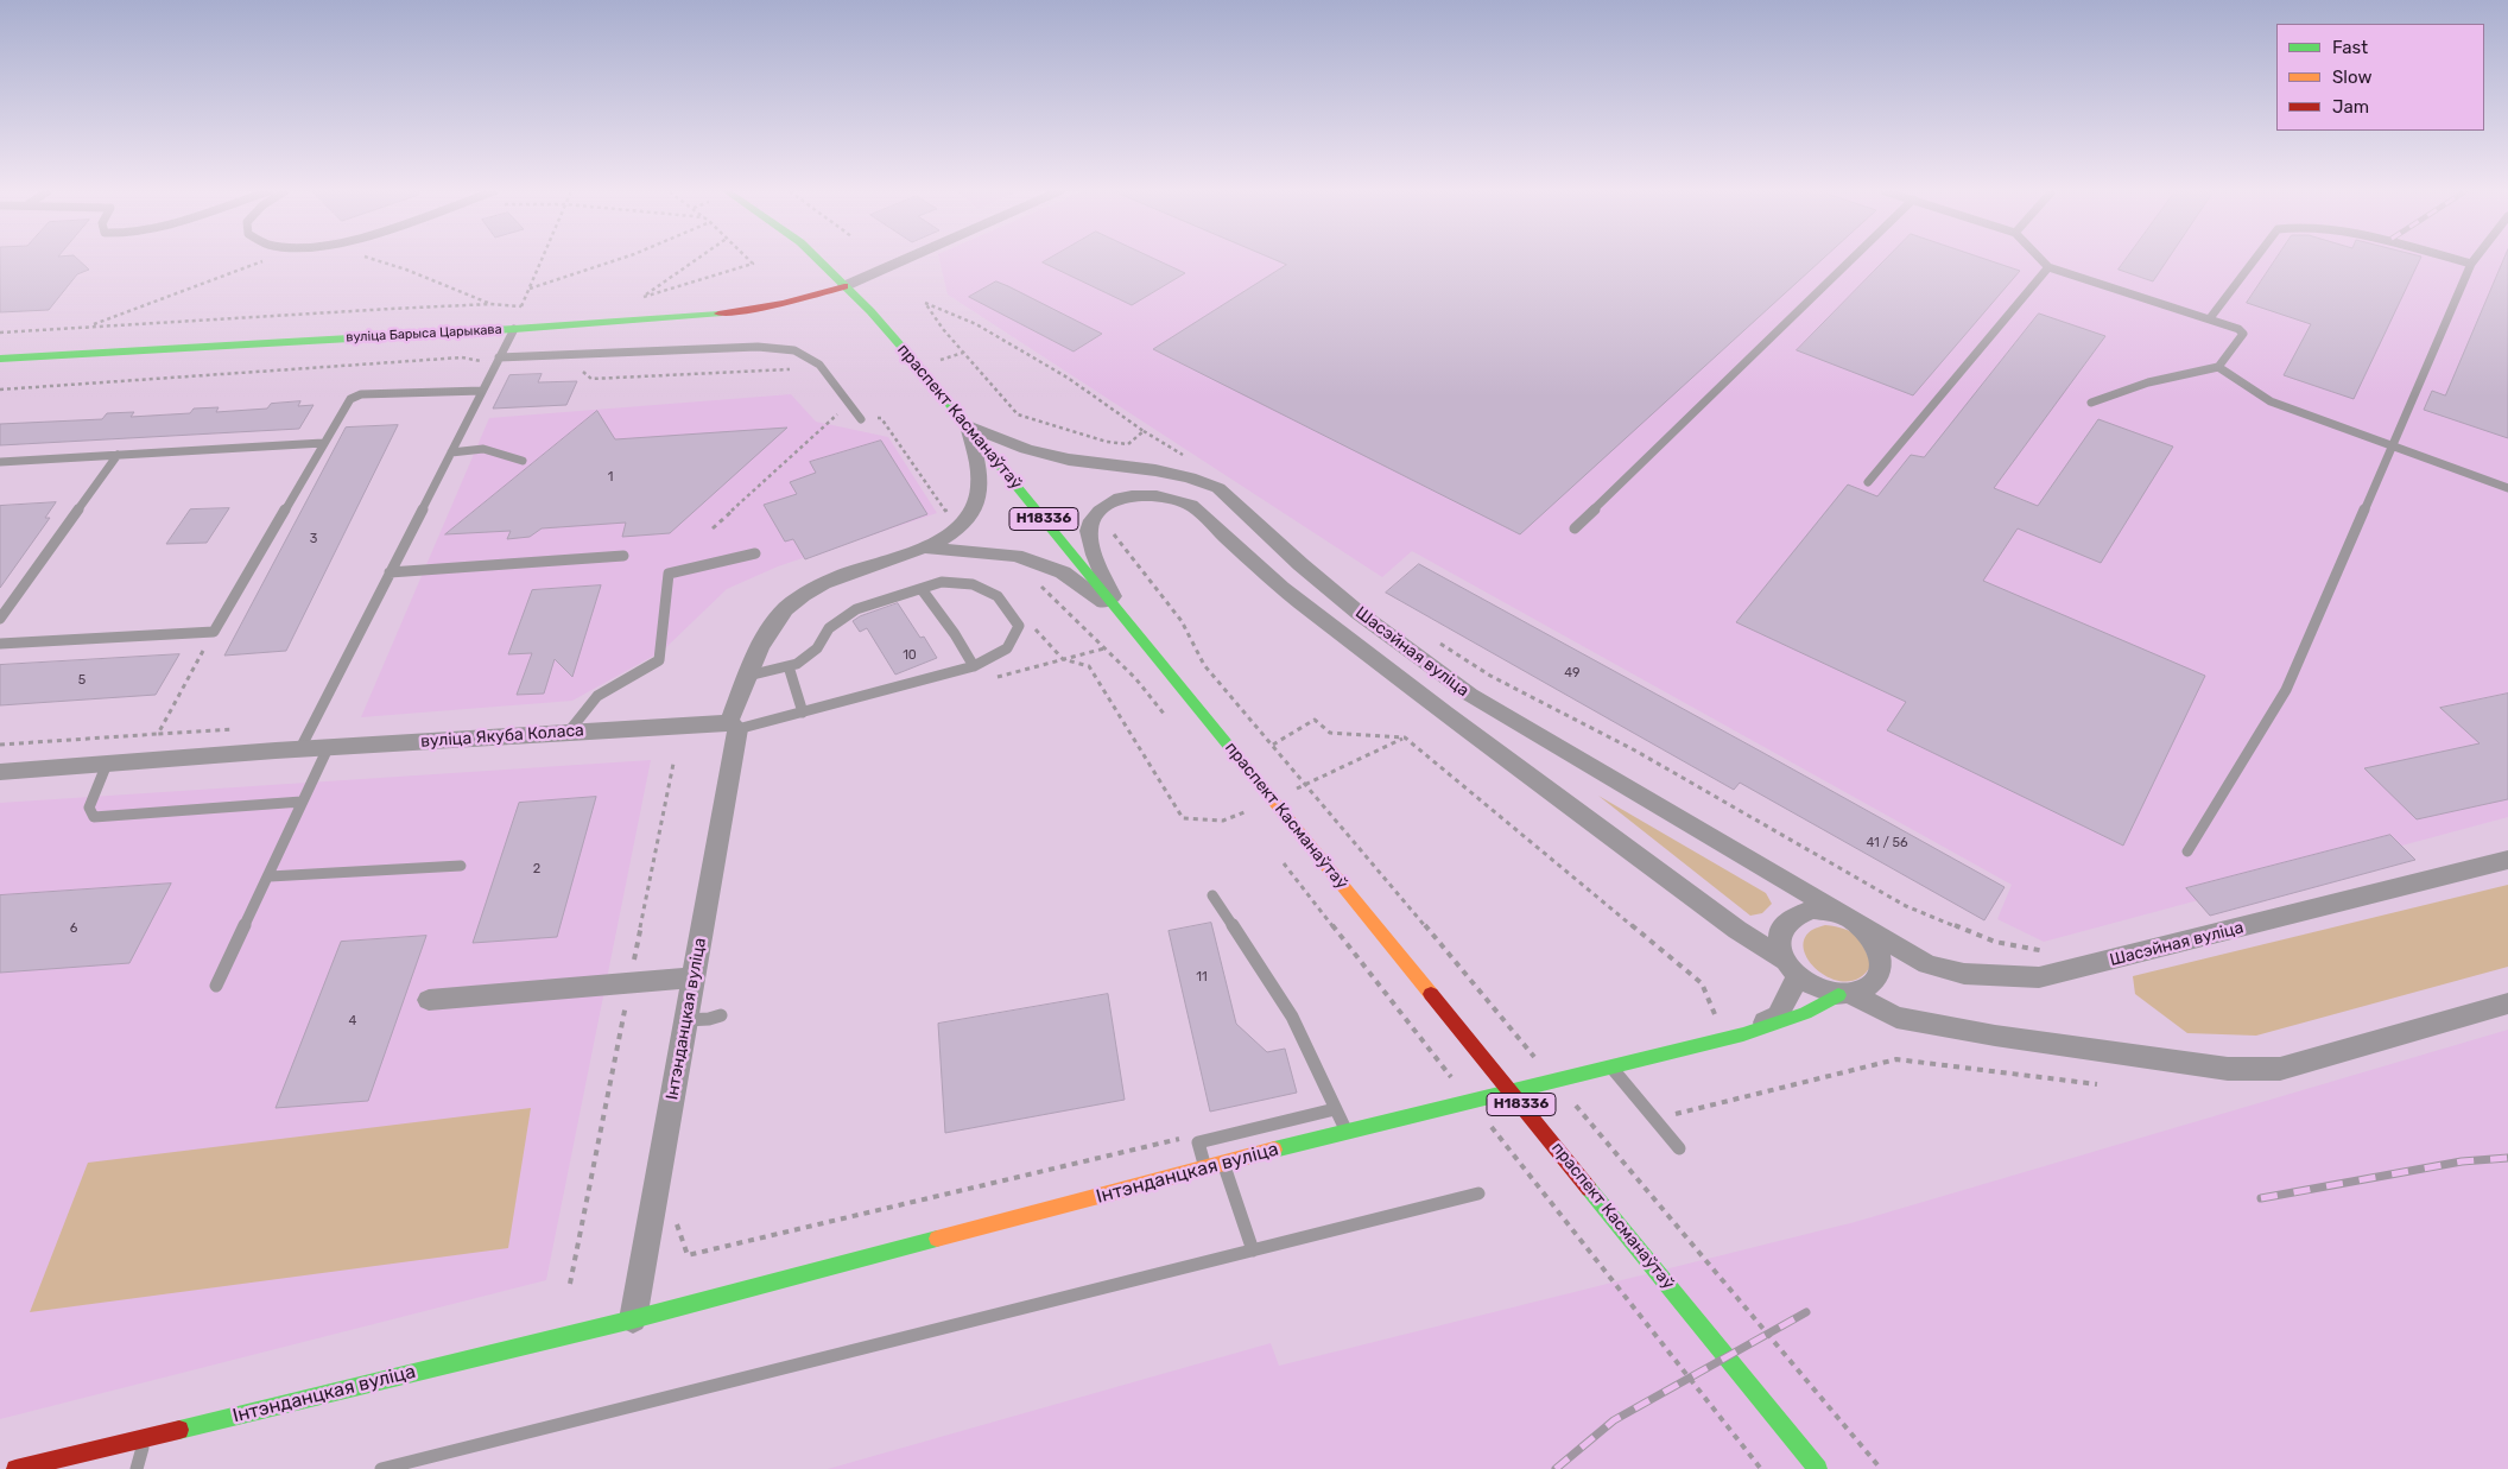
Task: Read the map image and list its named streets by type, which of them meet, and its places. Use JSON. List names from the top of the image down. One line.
{"streets":{"main road":["вуліца Барыса Царыкава","праспект Касманаўтаў","Н18336","Інтэнданцкая вуліца"],"street":["Шасэйная вуліца","вуліца Якуба Коласа"]},"crossings":[["вуліца Барыса Царыкава","праспект Касманаўтаў"],["праспект Касманаўтаў","Шасэйная вуліца"],["Шасэйная вуліца","Інтэнданцкая вуліца"],["вуліца Якуба Коласа","Інтэнданцкая вуліца"]],"house_numbers":["1","3","10","49","5","41 / 56","2","6","11","4"],"legend":["Fast","Slow","Jam"]}
